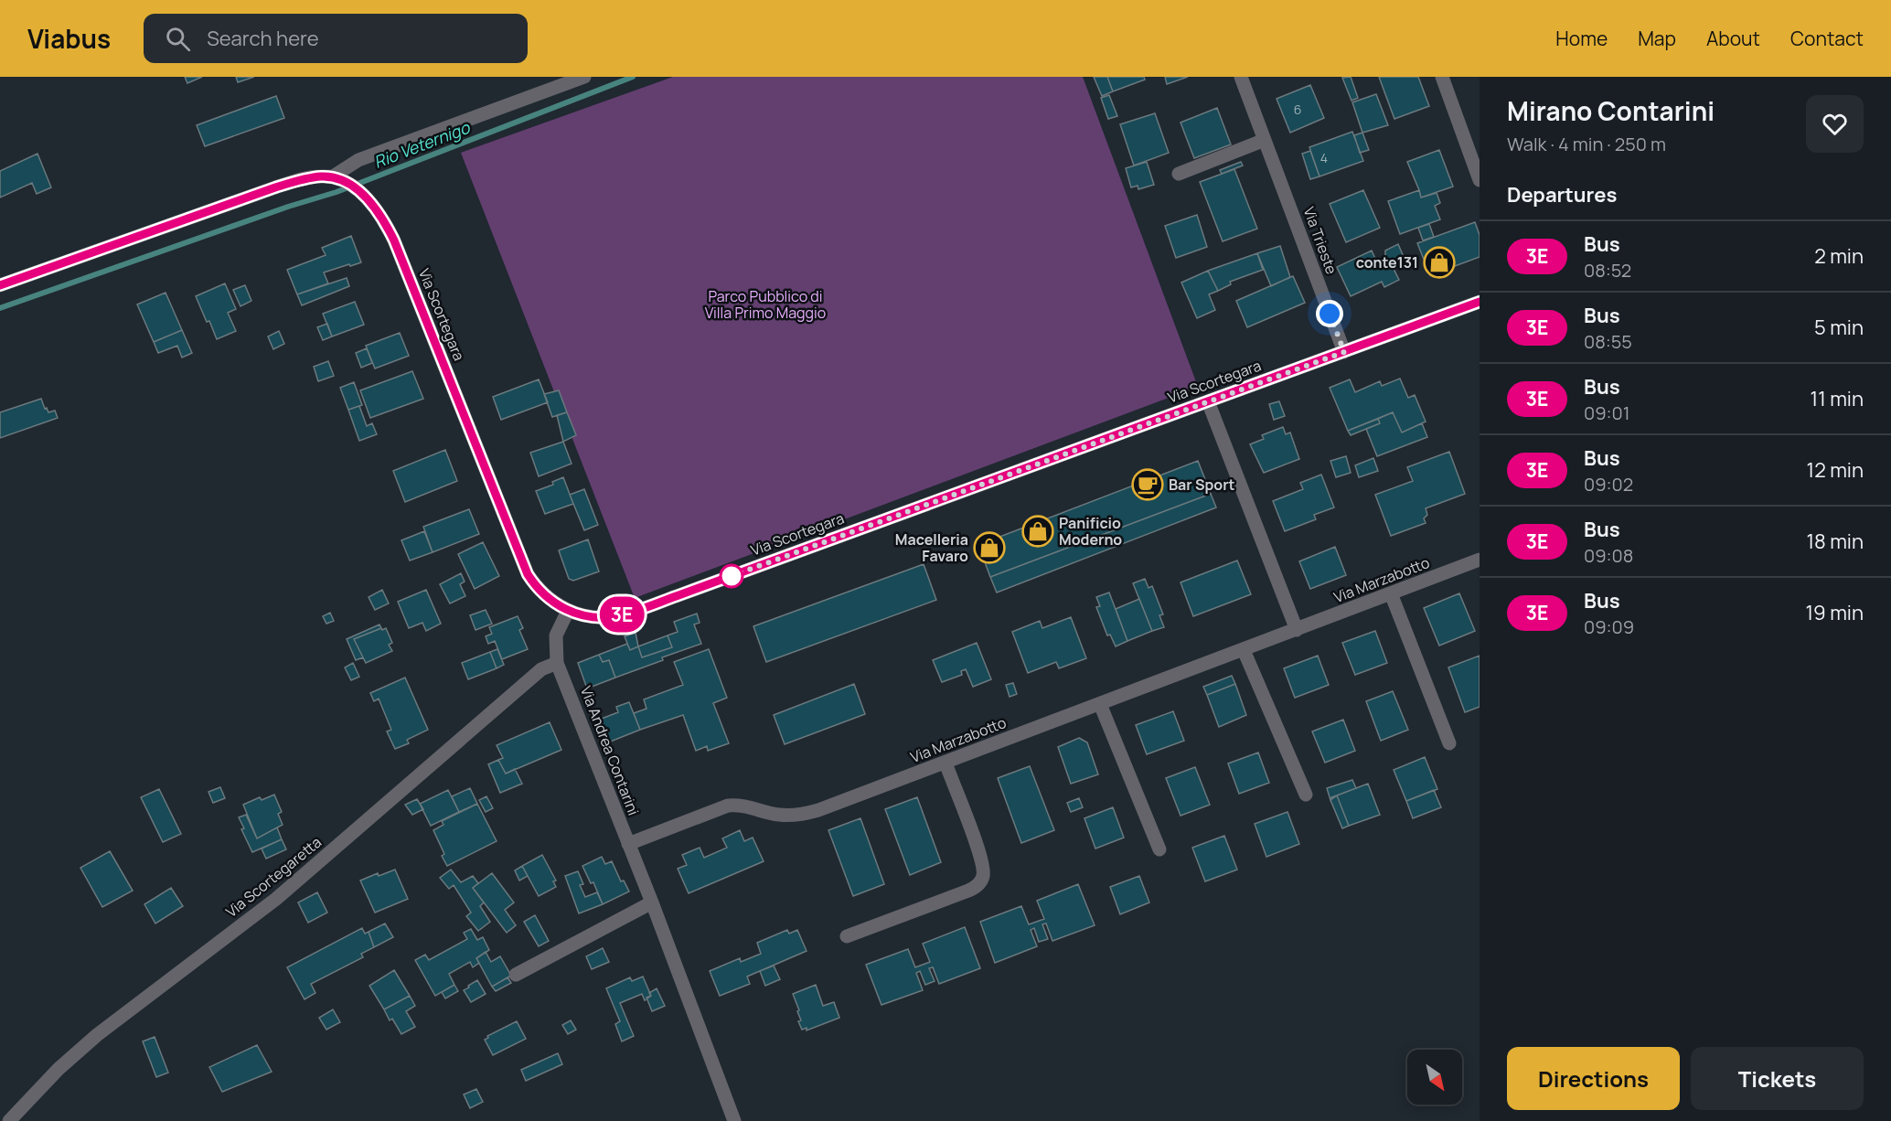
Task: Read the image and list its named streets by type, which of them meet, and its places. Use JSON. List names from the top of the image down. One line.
{"streets":{"street":["Via Trieste","Via Scortegara","Via Marzabotto","Via Andrea Contarini","Via Scortegaretta"]},"crossings":[["Via Trieste","Via Scortegara"],["Via Scortegara","Via Andrea Contarini"],["Via Marzabotto","Via Andrea Contarini"],["Via Andrea Contarini","Via Scortegaretta"]],"water":["Rio Veternigo"],"parks":["Parco Pubblico di Villa Primo Maggio"],"places":{"shop":["conte131","Panificio Moderno","Macelleria Favaro"],"cafe":["Bar Sport"]},"lines":["bus line 3E"],"house_numbers":["6","4"],"north":"bottom right","page":{"header":"Viabus","search":"Search here","nav":["Home","Map","About","Contact"],"on_map":"3E","heading":[["Mirano Contarini","Walk · 4 min · 250 m"],"Departures"],"list":[{"mark":"3E","name":"Bus","note":"08:52","value":"2 min"},{"mark":"3E","name":"Bus","note":"08:55","value":"5 min"},{"mark":"3E","name":"Bus","note":"09:01","value":"11 min"},{"mark":"3E","name":"Bus","note":"09:02","value":"12 min"},{"mark":"3E","name":"Bus","note":"09:08","value":"18 min"},{"mark":"3E","name":"Bus","note":"09:09","value":"19 min"}],"buttons":["Directions","Tickets"]}}
